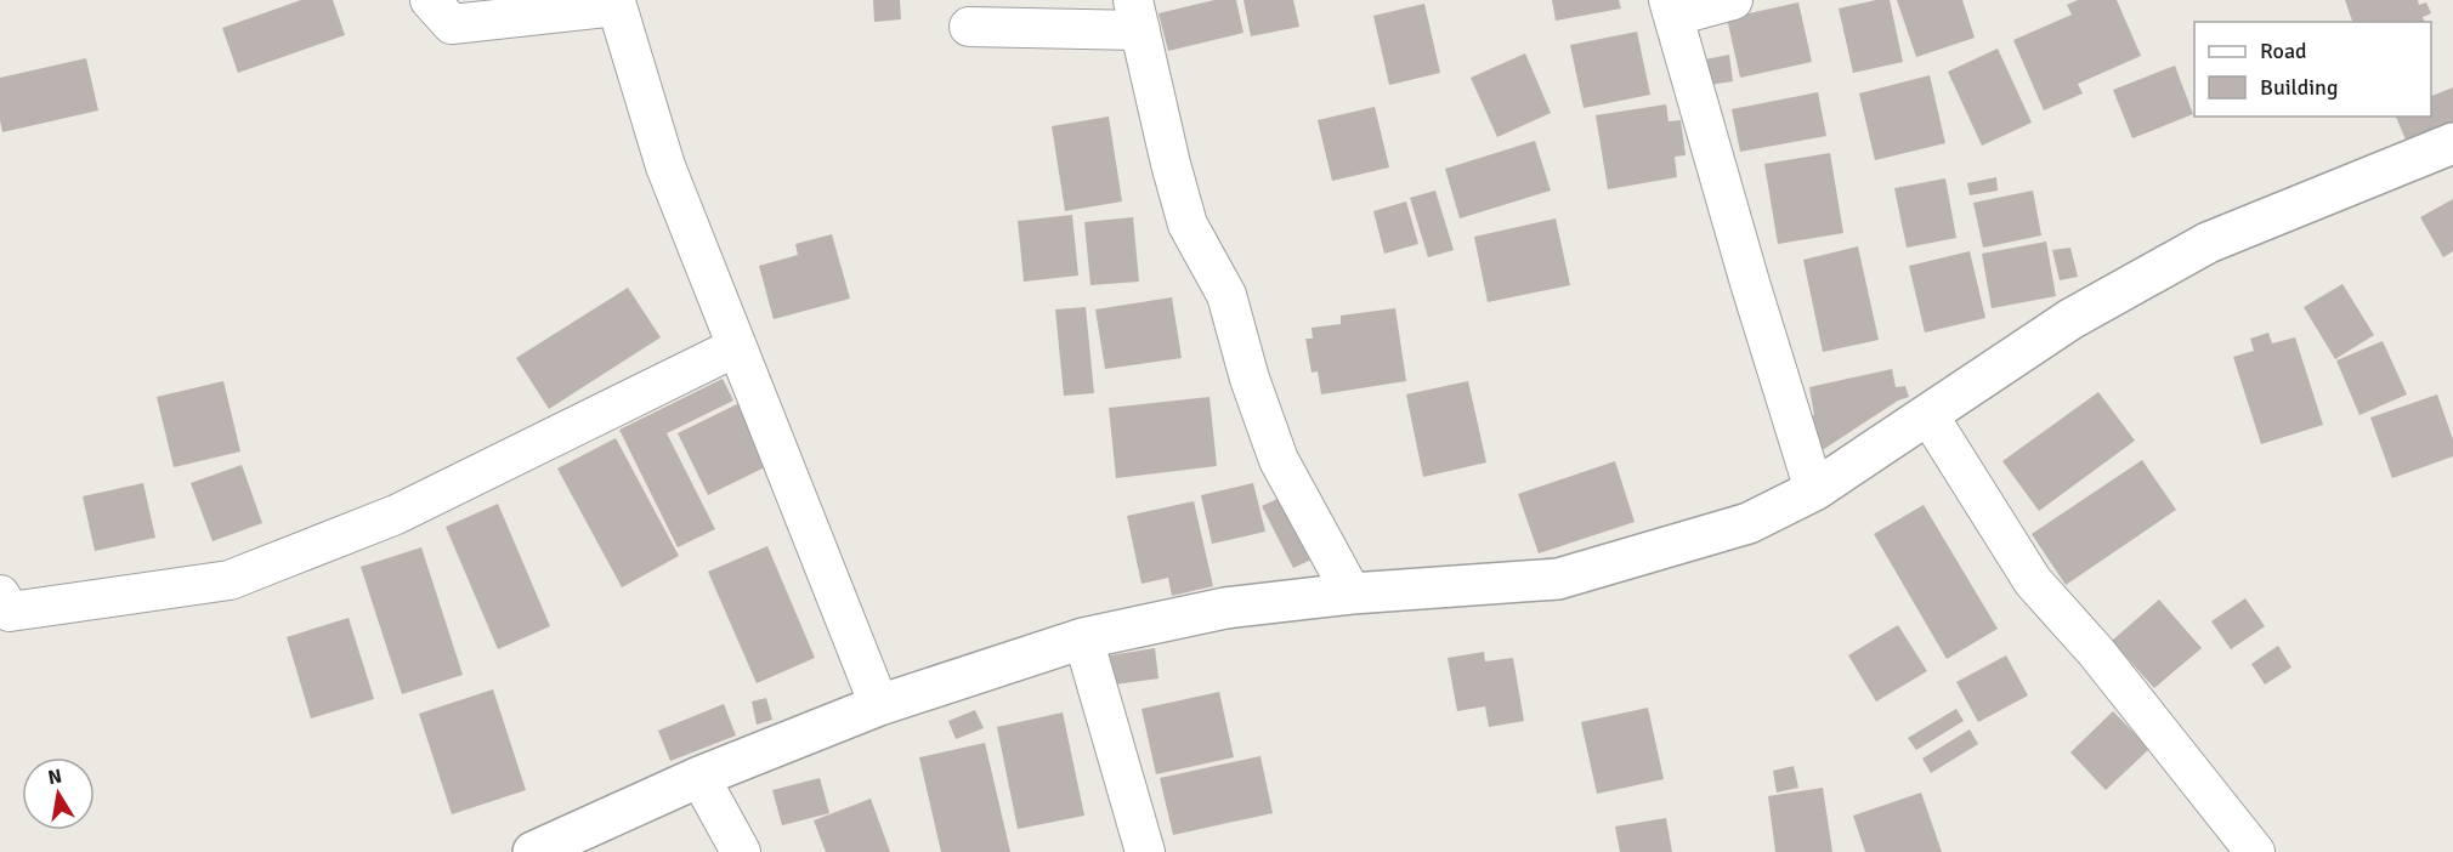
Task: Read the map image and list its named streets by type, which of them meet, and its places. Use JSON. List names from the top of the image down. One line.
{"legend":["Road","Building"],"north":"top"}
